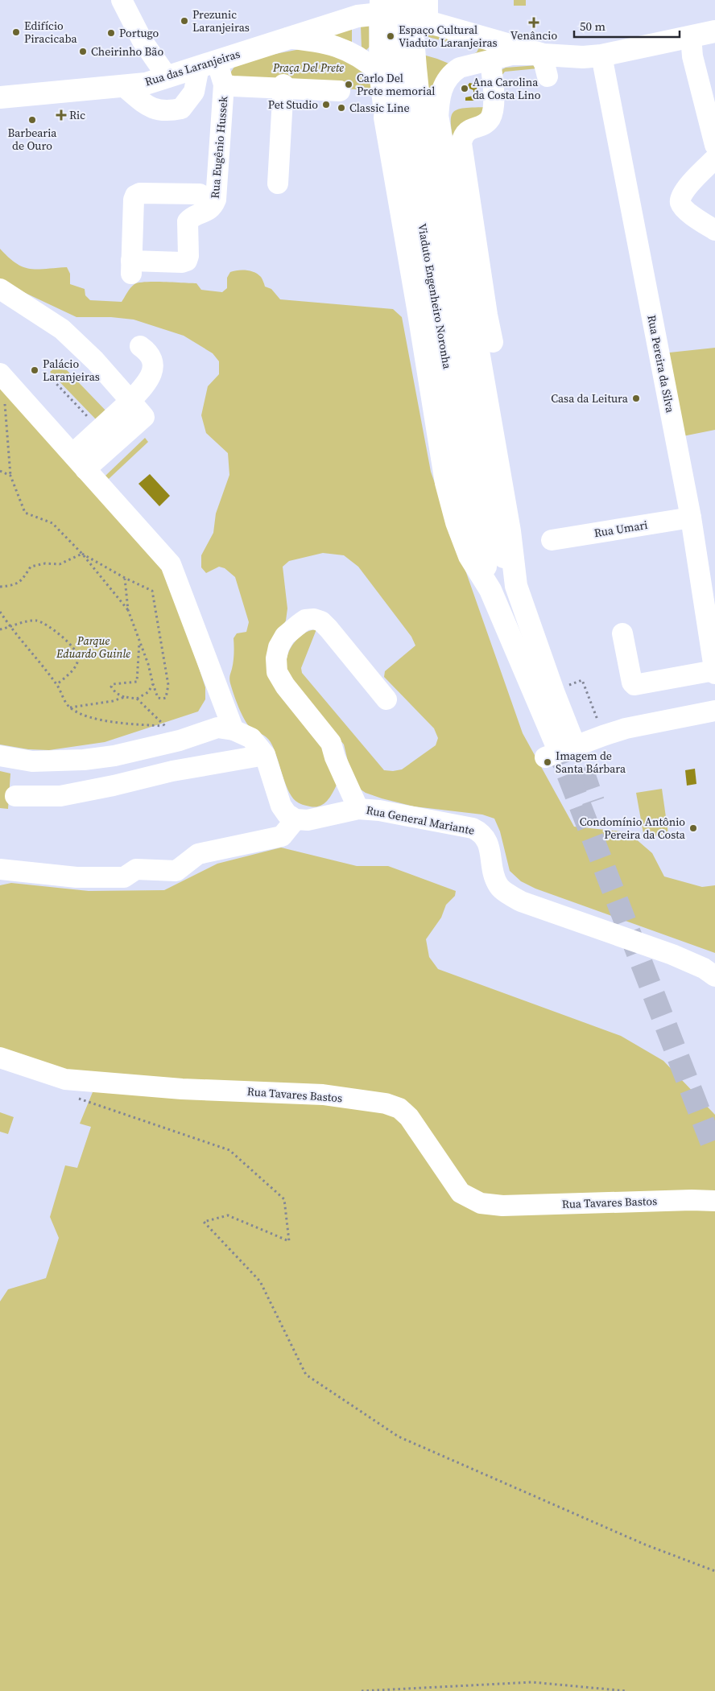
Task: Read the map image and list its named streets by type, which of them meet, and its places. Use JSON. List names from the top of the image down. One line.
{"streets":{"main road":["Rua das Laranjeiras","Viaduto Engenheiro Noronha"],"street":["Rua Eugênio Hussek","Rua Pereira da Silva","Rua Umari","Rua General Mariante","Rua Tavares Bastos"]},"crossings":[["Rua das Laranjeiras","Rua Eugênio Hussek"],["Rua das Laranjeiras","Viaduto Engenheiro Noronha"],["Rua das Laranjeiras","Rua Pereira da Silva"],["Rua Pereira da Silva","Rua Umari"]],"parks":["Praça Del Prete","Parque Eduardo Guinle"],"places":{"other":["Prezunic Laranjeiras","Edifício Piracicaba","Portugo","Espaço Cultural Viaduto Laranjeiras","Cheirinho Bão","Carlo Del Prete memorial","Ana Carolina da Costa Lino","Pet Studio","Classic Line","Barbearia de Ouro","Palácio Laranjeiras","Casa da Leitura","Imagem de Santa Bárbara","Condomínio Antônio Pereira da Costa"],"health":["Venâncio","Ric"]},"scale_bar":"50 m"}
